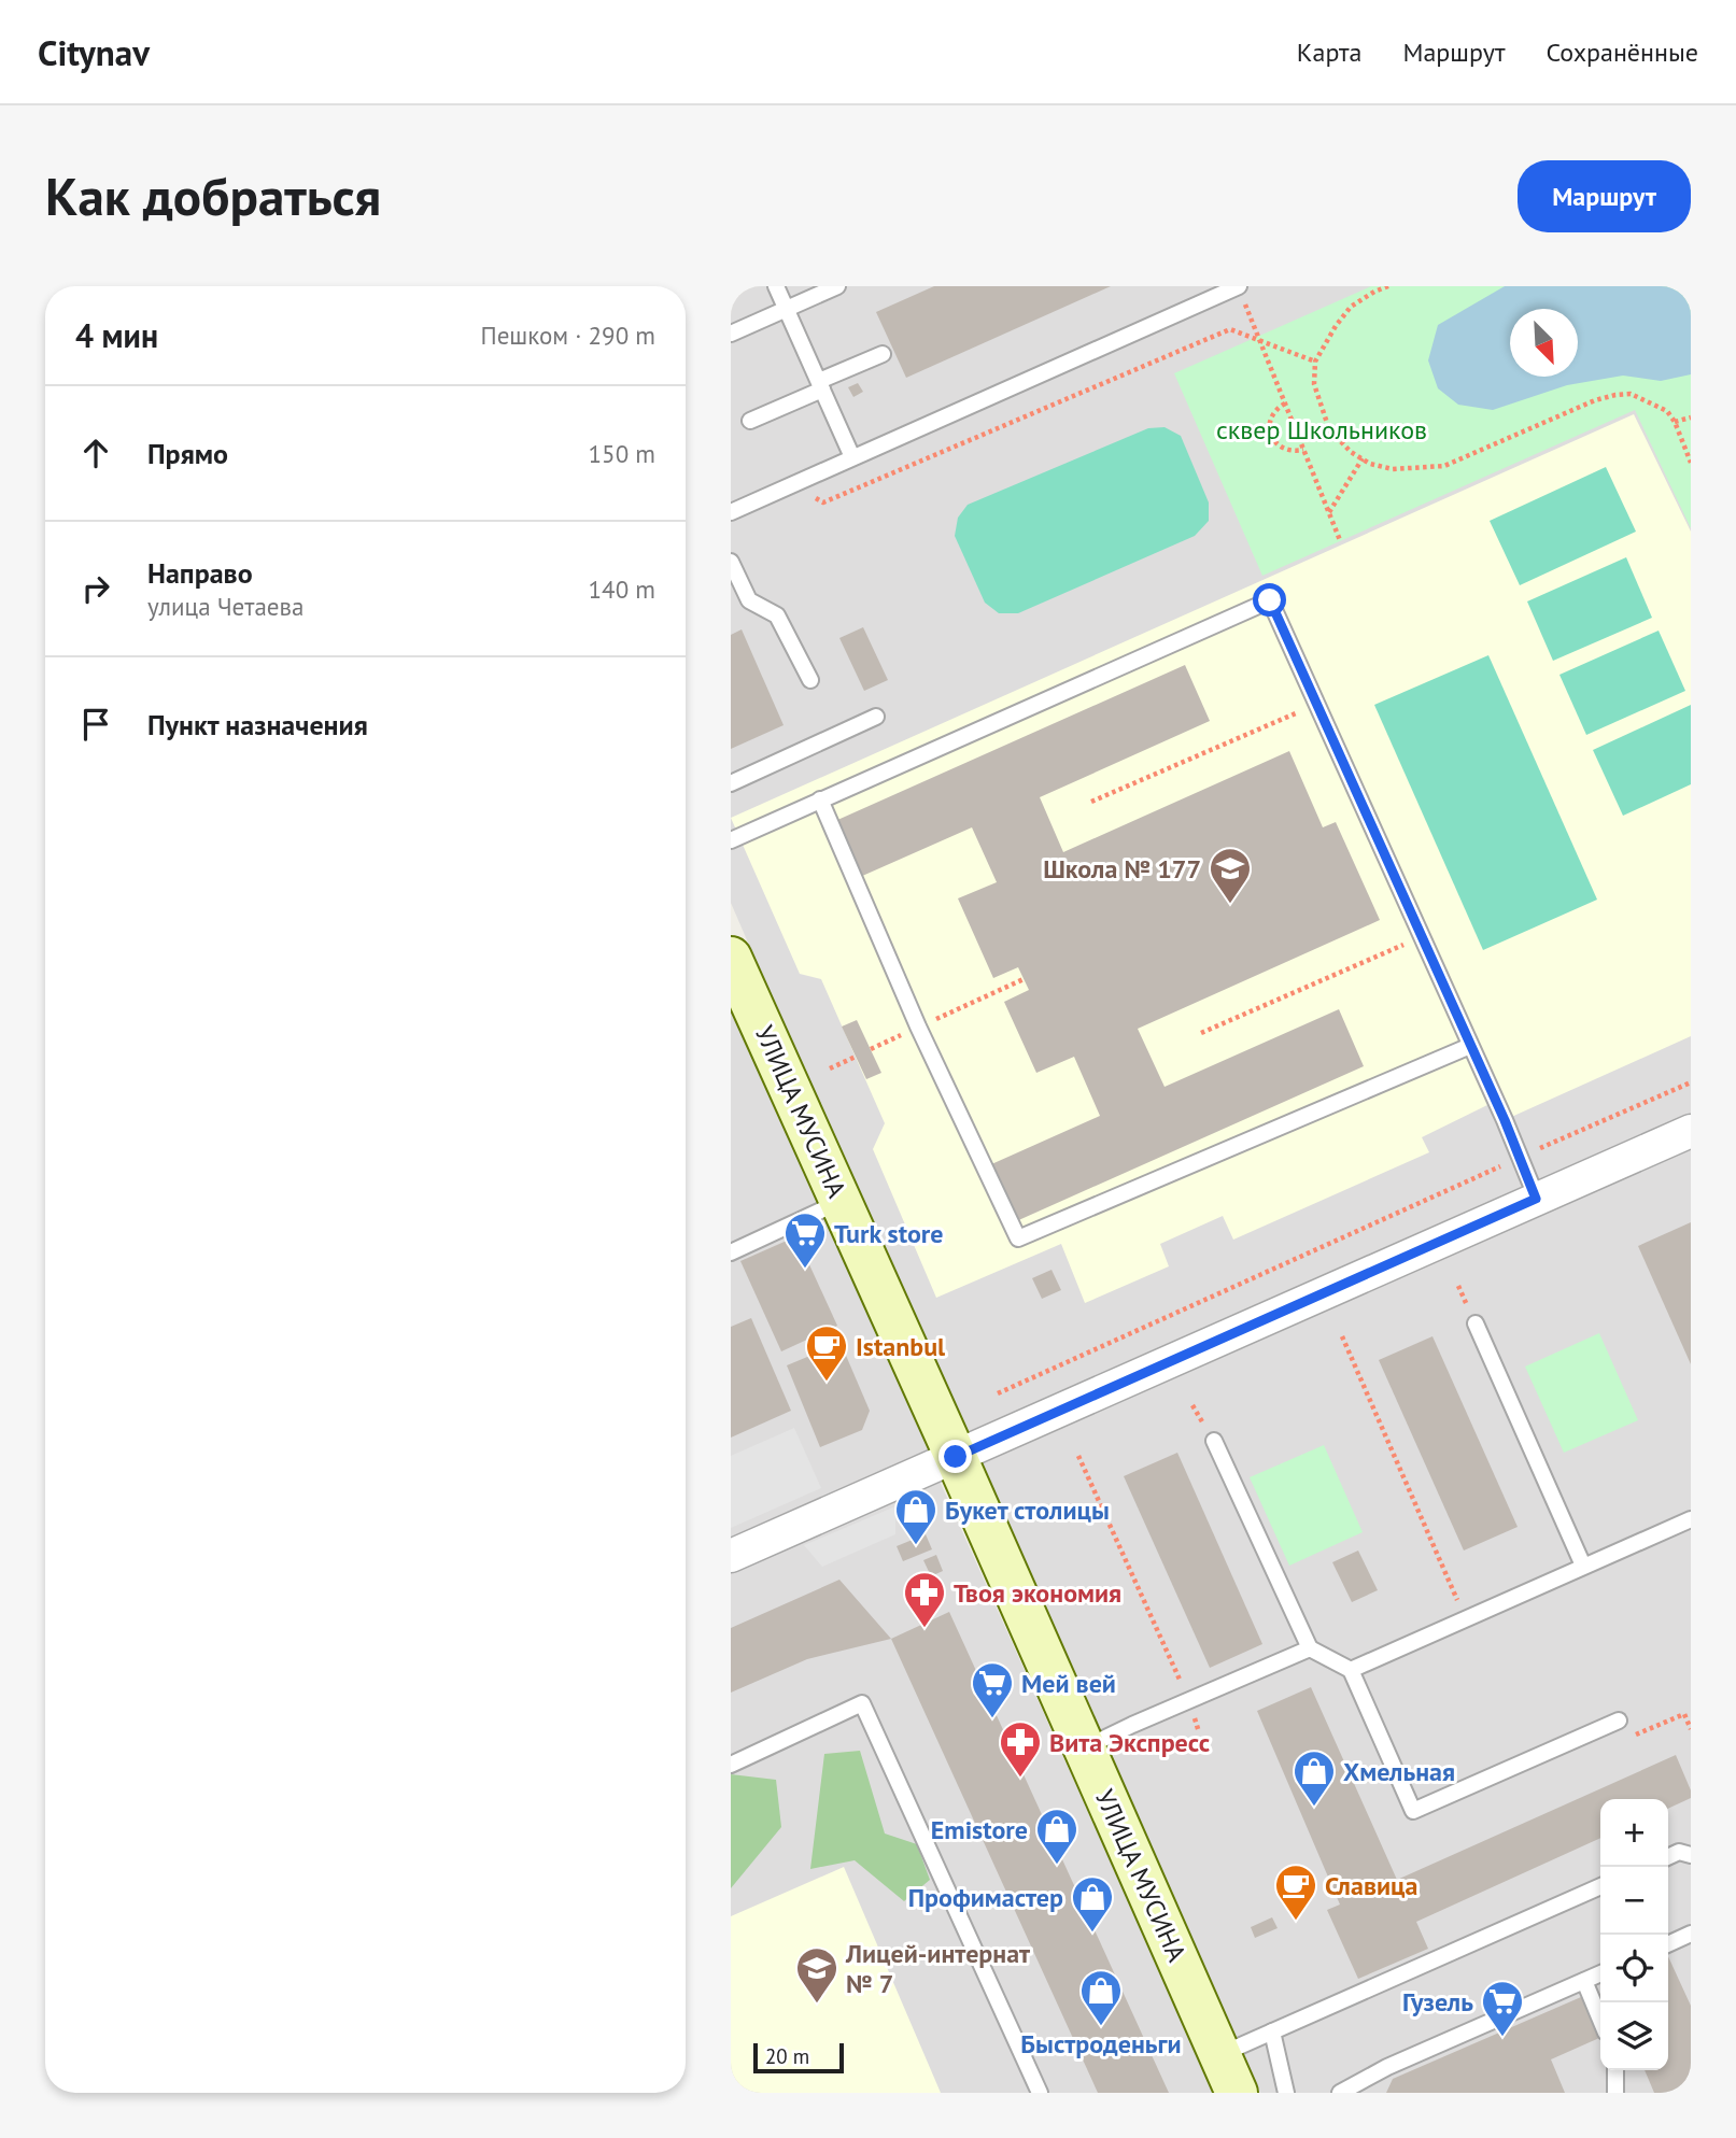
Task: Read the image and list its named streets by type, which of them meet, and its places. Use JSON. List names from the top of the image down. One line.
{"streets":{"street":["УЛИЦА МУСИНА"]},"parks":["сквер Школьников"],"places":{"school or university":["Школа № 177","Лицей-интернат № 7"],"supermarket":["Turk store","Мей вей","Гузель"],"cafe":["Istanbul","Славица"],"shop":["Букет столицы","Хмельная","Emistore","Профимастер","Быстроденьги"],"pharmacy":["Твоя экономия","Вита Экспресс"]},"scale_bar":"20 m","north":"bottom right","page":{"header":"Citynav","nav":["Карта","Маршрут","Сохранённые"],"buttons":"Маршрут","title":"Как добраться","heading":["4 мин","Пешком · 290 m"],"list":[["Прямо","150 m"],["Направо","улица Четаева","140 m"],"Пункт назначения"],"map_buttons":["+","−"],"scale":"20 m"}}
